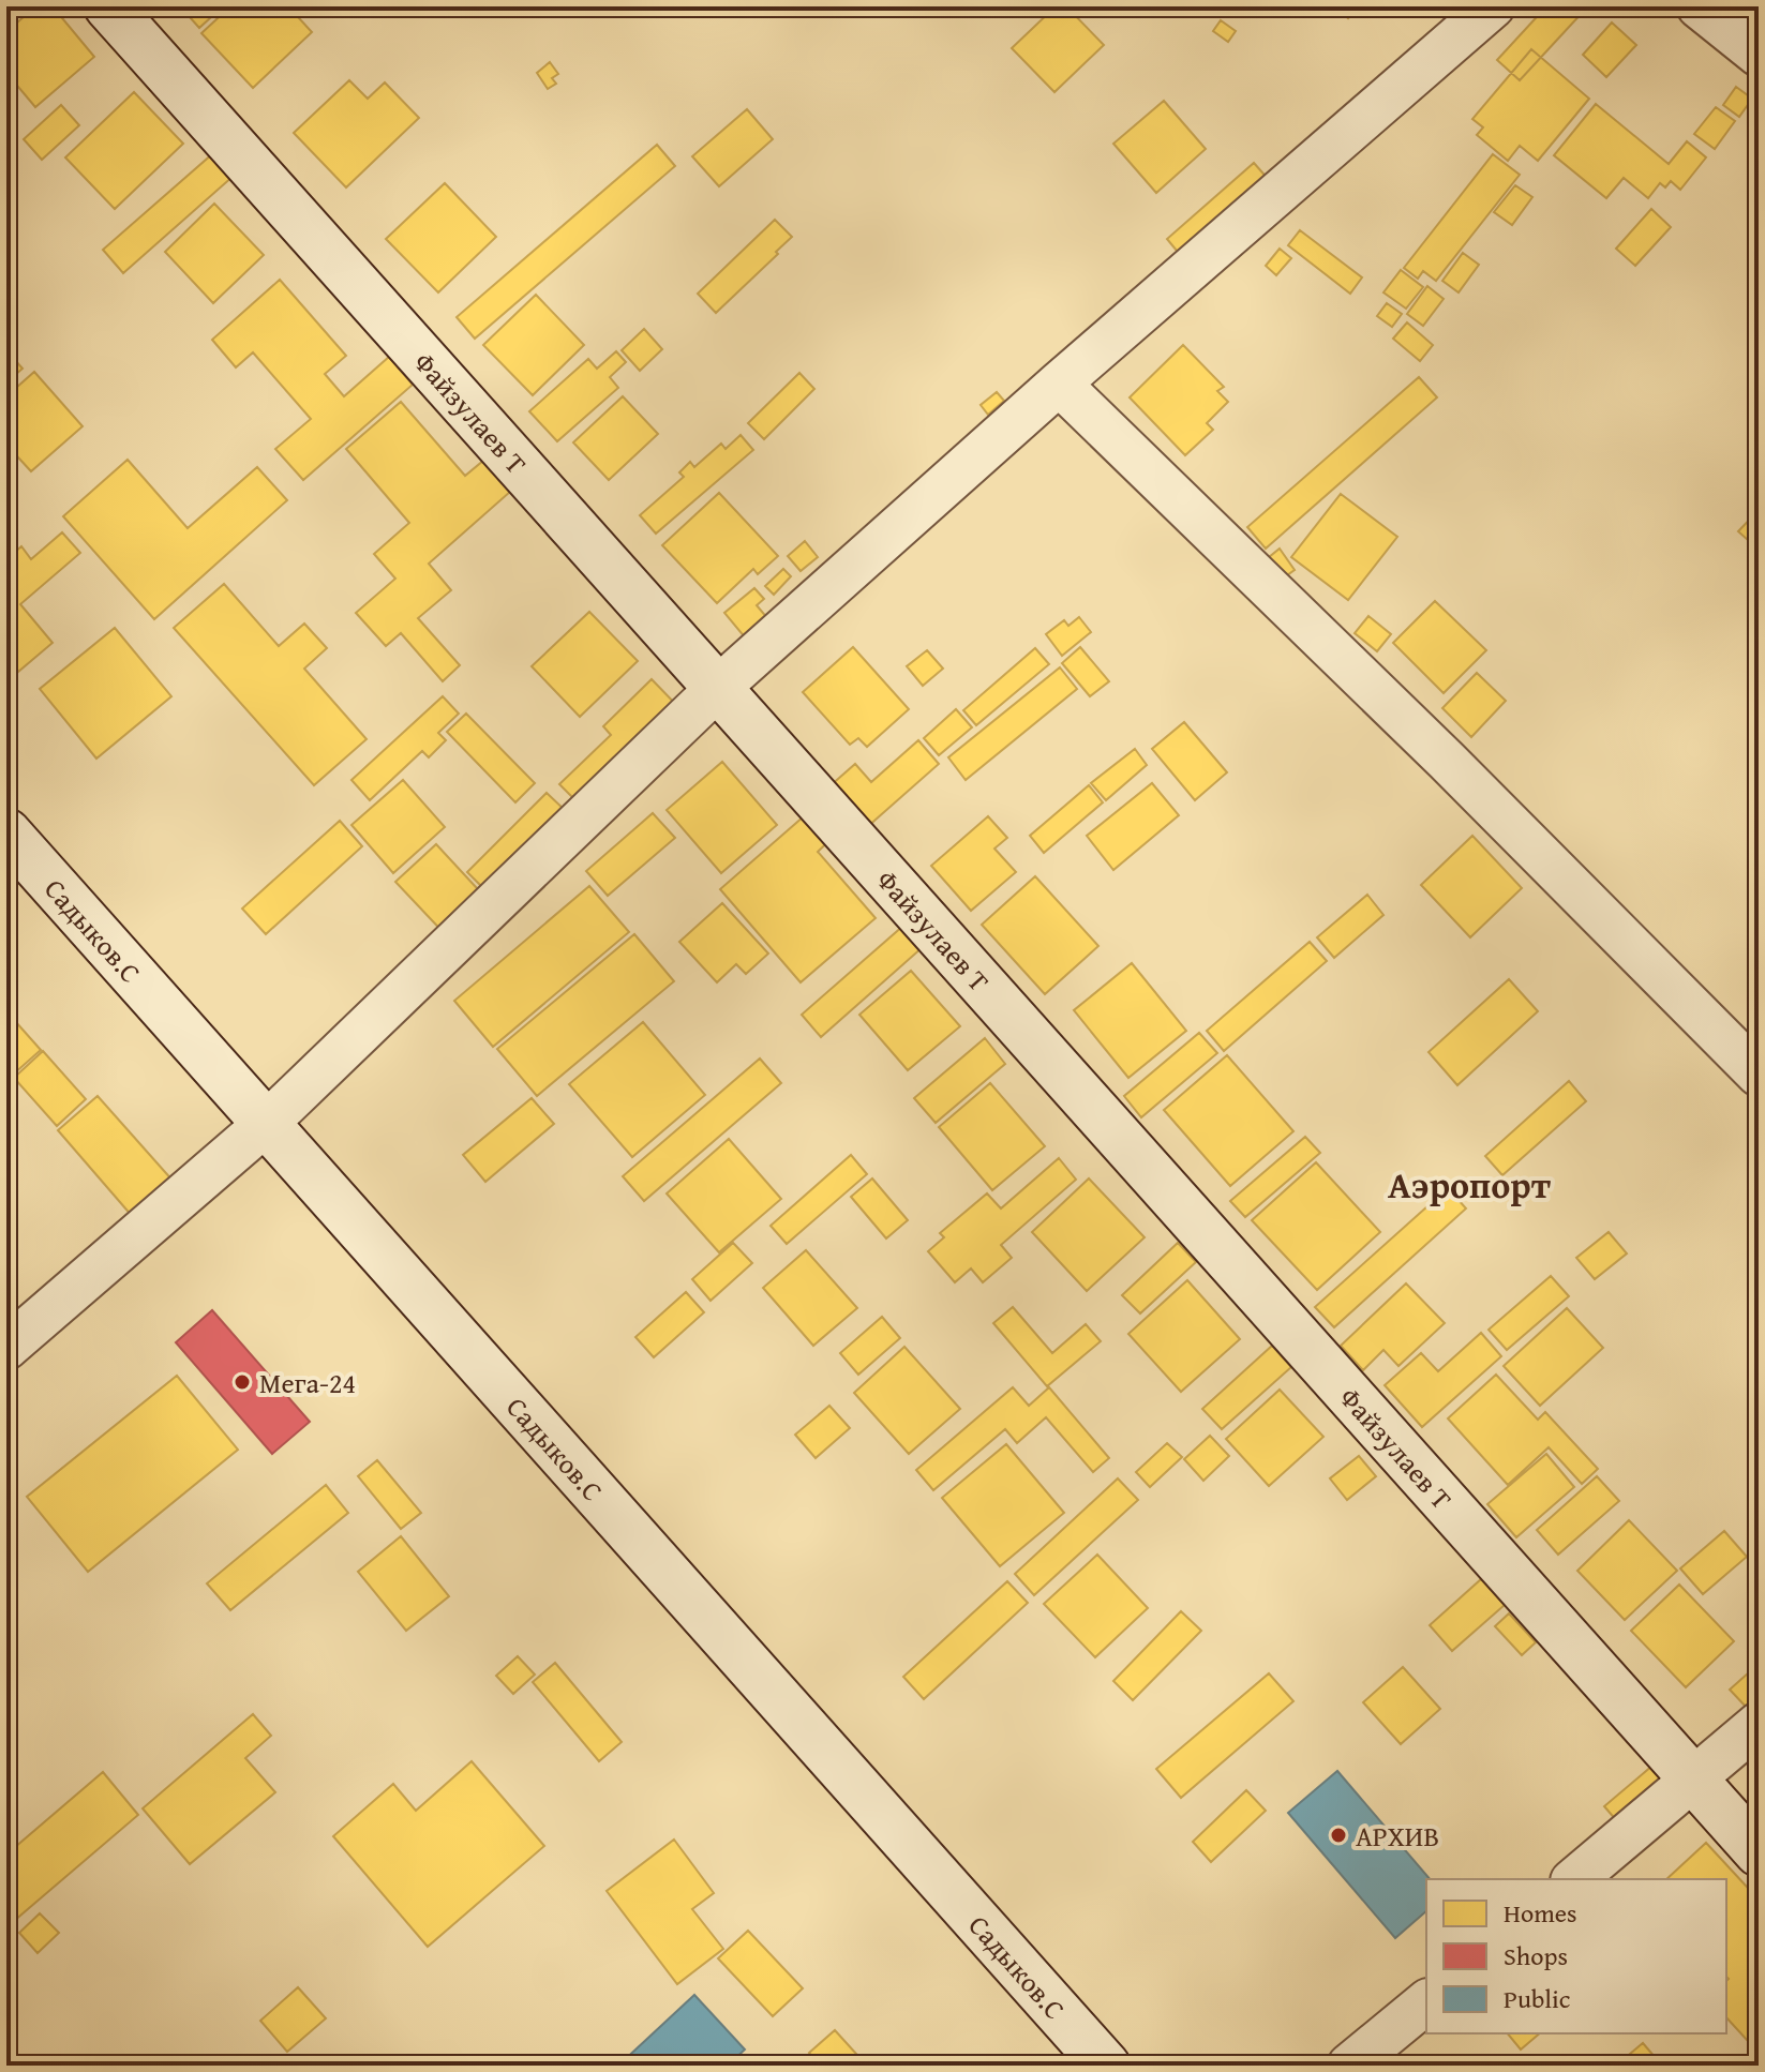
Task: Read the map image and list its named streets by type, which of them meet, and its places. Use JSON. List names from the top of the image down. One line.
{"streets":{"street":["Файзулаев Т","Садыков.С"]},"districts":["Аэропорт"],"places":["Мега-24","АРХИВ"],"legend":["Homes","Shops","Public"]}
